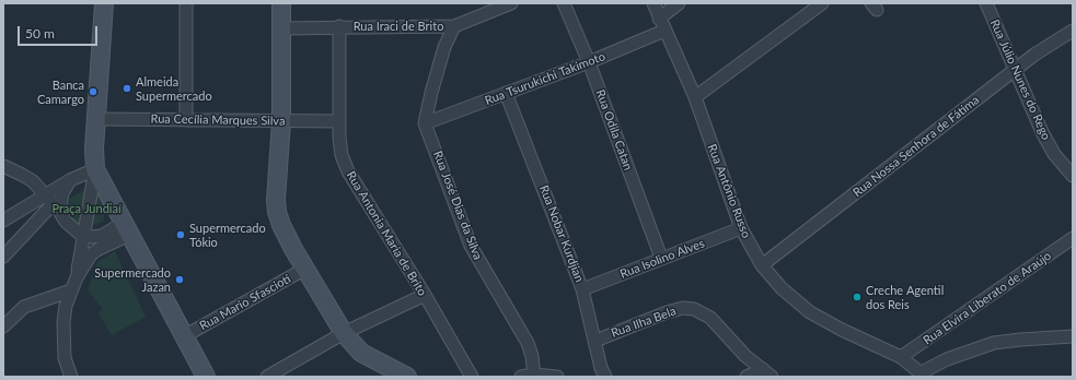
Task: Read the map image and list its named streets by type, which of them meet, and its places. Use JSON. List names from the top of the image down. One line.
{"streets":{"street":["Rua Iraci de Brito","Rua Tsurukichi Takimoto","Rua Júlio Nunes do Rego","Rua Cecília Marques Silva","Rua Odila Catan","Rua Nossa Senhora de Fátima","Rua Antônio Russo","Rua José Dias da Silva","Rua Antonia Maria de Brito","Rua Nobar Kurdjian","Rua Isolino Alves","Rua Elvira Liberato de Araújo","Rua Mario Sfascioti","Rua Ilha Bela"]},"crossings":[["Rua Iraci de Brito","Rua Antonia Maria de Brito"],["Rua Tsurukichi Takimoto","Rua Odila Catan"],["Rua Tsurukichi Takimoto","Rua Antônio Russo"],["Rua Tsurukichi Takimoto","Rua José Dias da Silva"],["Rua Tsurukichi Takimoto","Rua Nobar Kurdjian"],["Rua Júlio Nunes do Rego","Rua Nossa Senhora de Fátima"],["Rua Cecília Marques Silva","Rua Antonia Maria de Brito"],["Rua Odila Catan","Rua Isolino Alves"],["Rua Nossa Senhora de Fátima","Rua Antônio Russo"],["Rua Antônio Russo","Rua Isolino Alves"],["Rua Antônio Russo","Rua Elvira Liberato de Araújo"],["Rua Nobar Kurdjian","Rua Isolino Alves"],["Rua Nobar Kurdjian","Rua Ilha Bela"]],"parks":["Praça Jundiaí"],"places":["Almeida Supermercado","Banca Camargo","Supermercado Tókio","Supermercado Jazan","Creche Agentil dos Reis"],"scale_bar":"50 m"}
